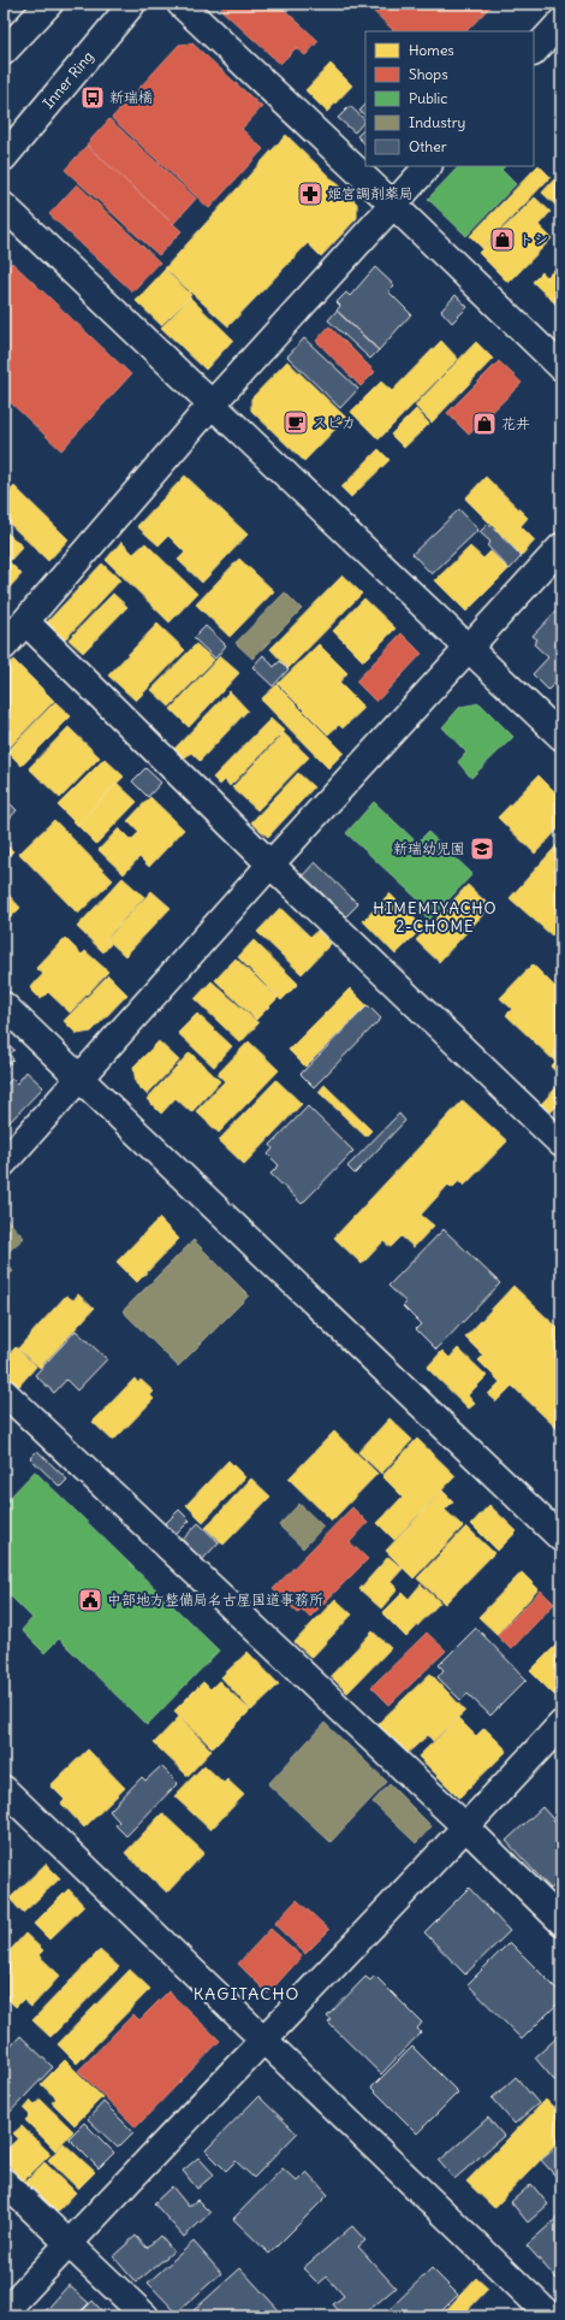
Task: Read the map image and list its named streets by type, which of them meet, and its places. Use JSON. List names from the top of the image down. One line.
{"streets":{"street":["Inner Ring"]},"districts":["HIMEMIYACHO 2-CHOME","KAGITACHO"],"places":{"bus stop":["新瑞橋"],"pharmacy":["姫宮調剤薬局"],"shop":["トシ","花井"],"cafe":["スピカ"],"school or university":["新瑞幼児園"],"public building":["中部地方整備局名古屋国道事務所"]},"legend":["Homes","Shops","Public","Industry","Other"]}
